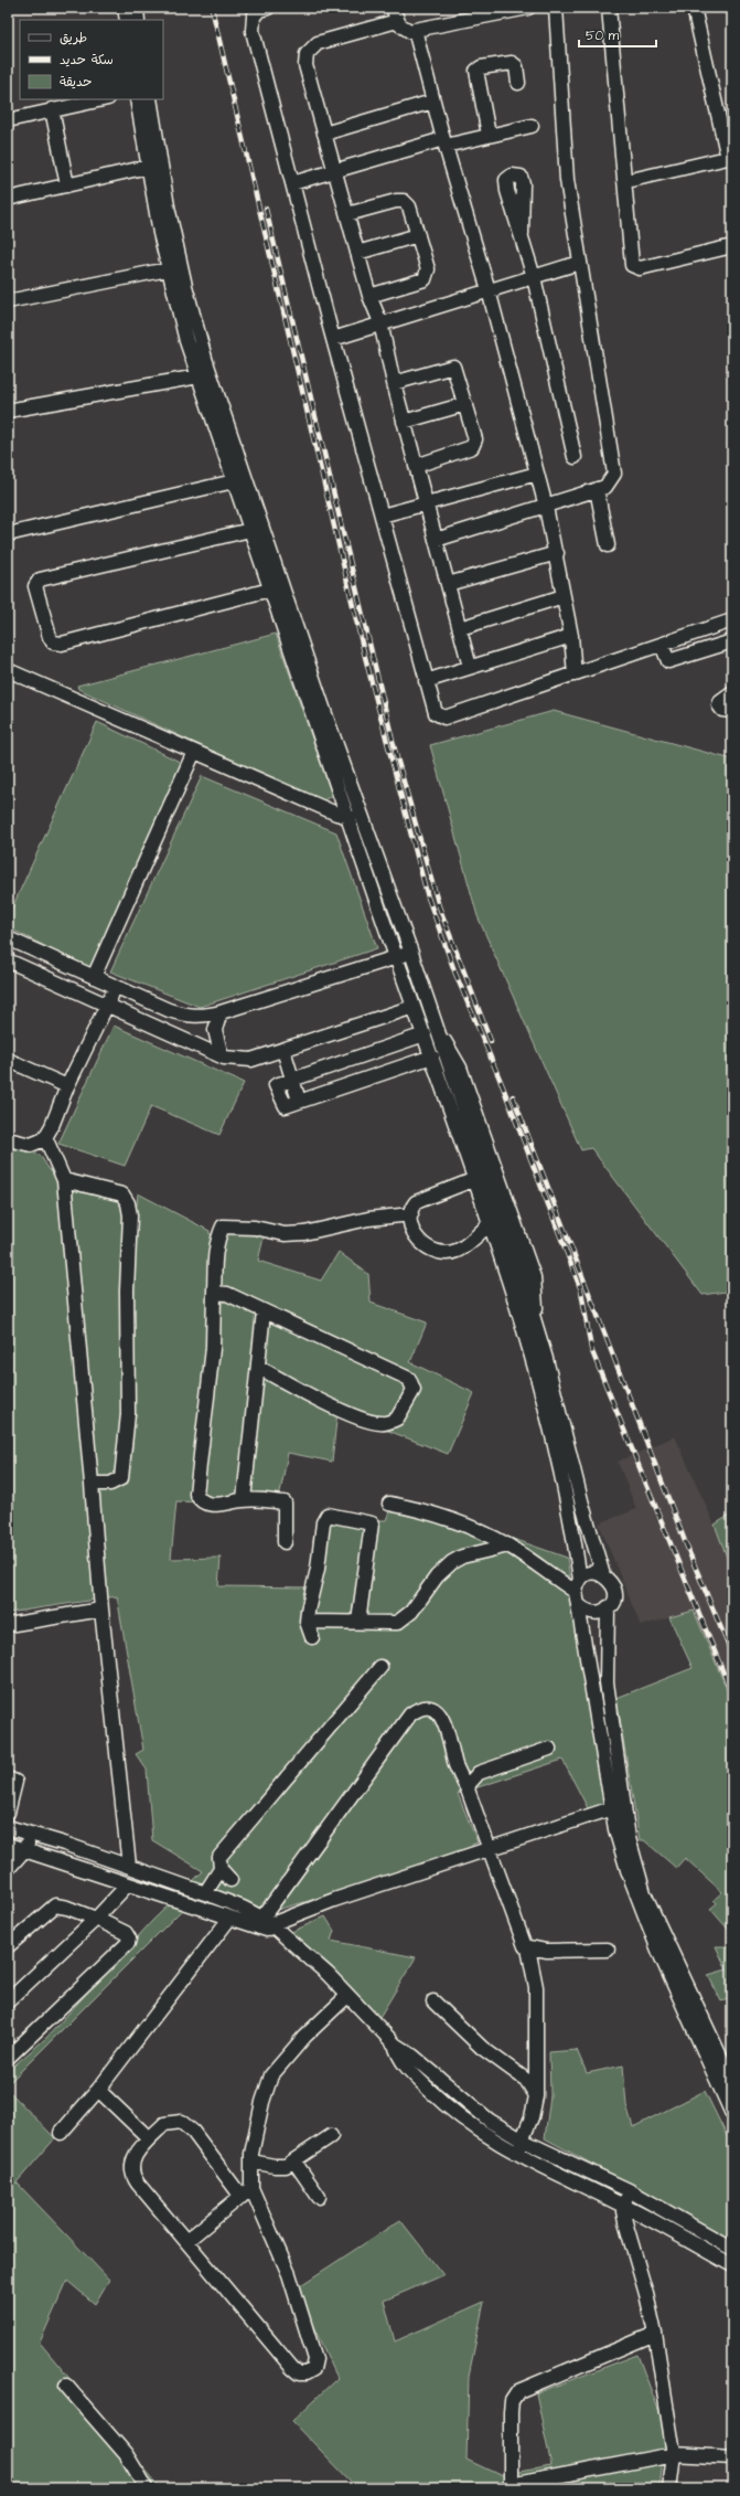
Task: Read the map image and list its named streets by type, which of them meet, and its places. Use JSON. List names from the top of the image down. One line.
{"legend":["طريق","سكة حديد","حديقة"],"scale_bar":"50 m"}
